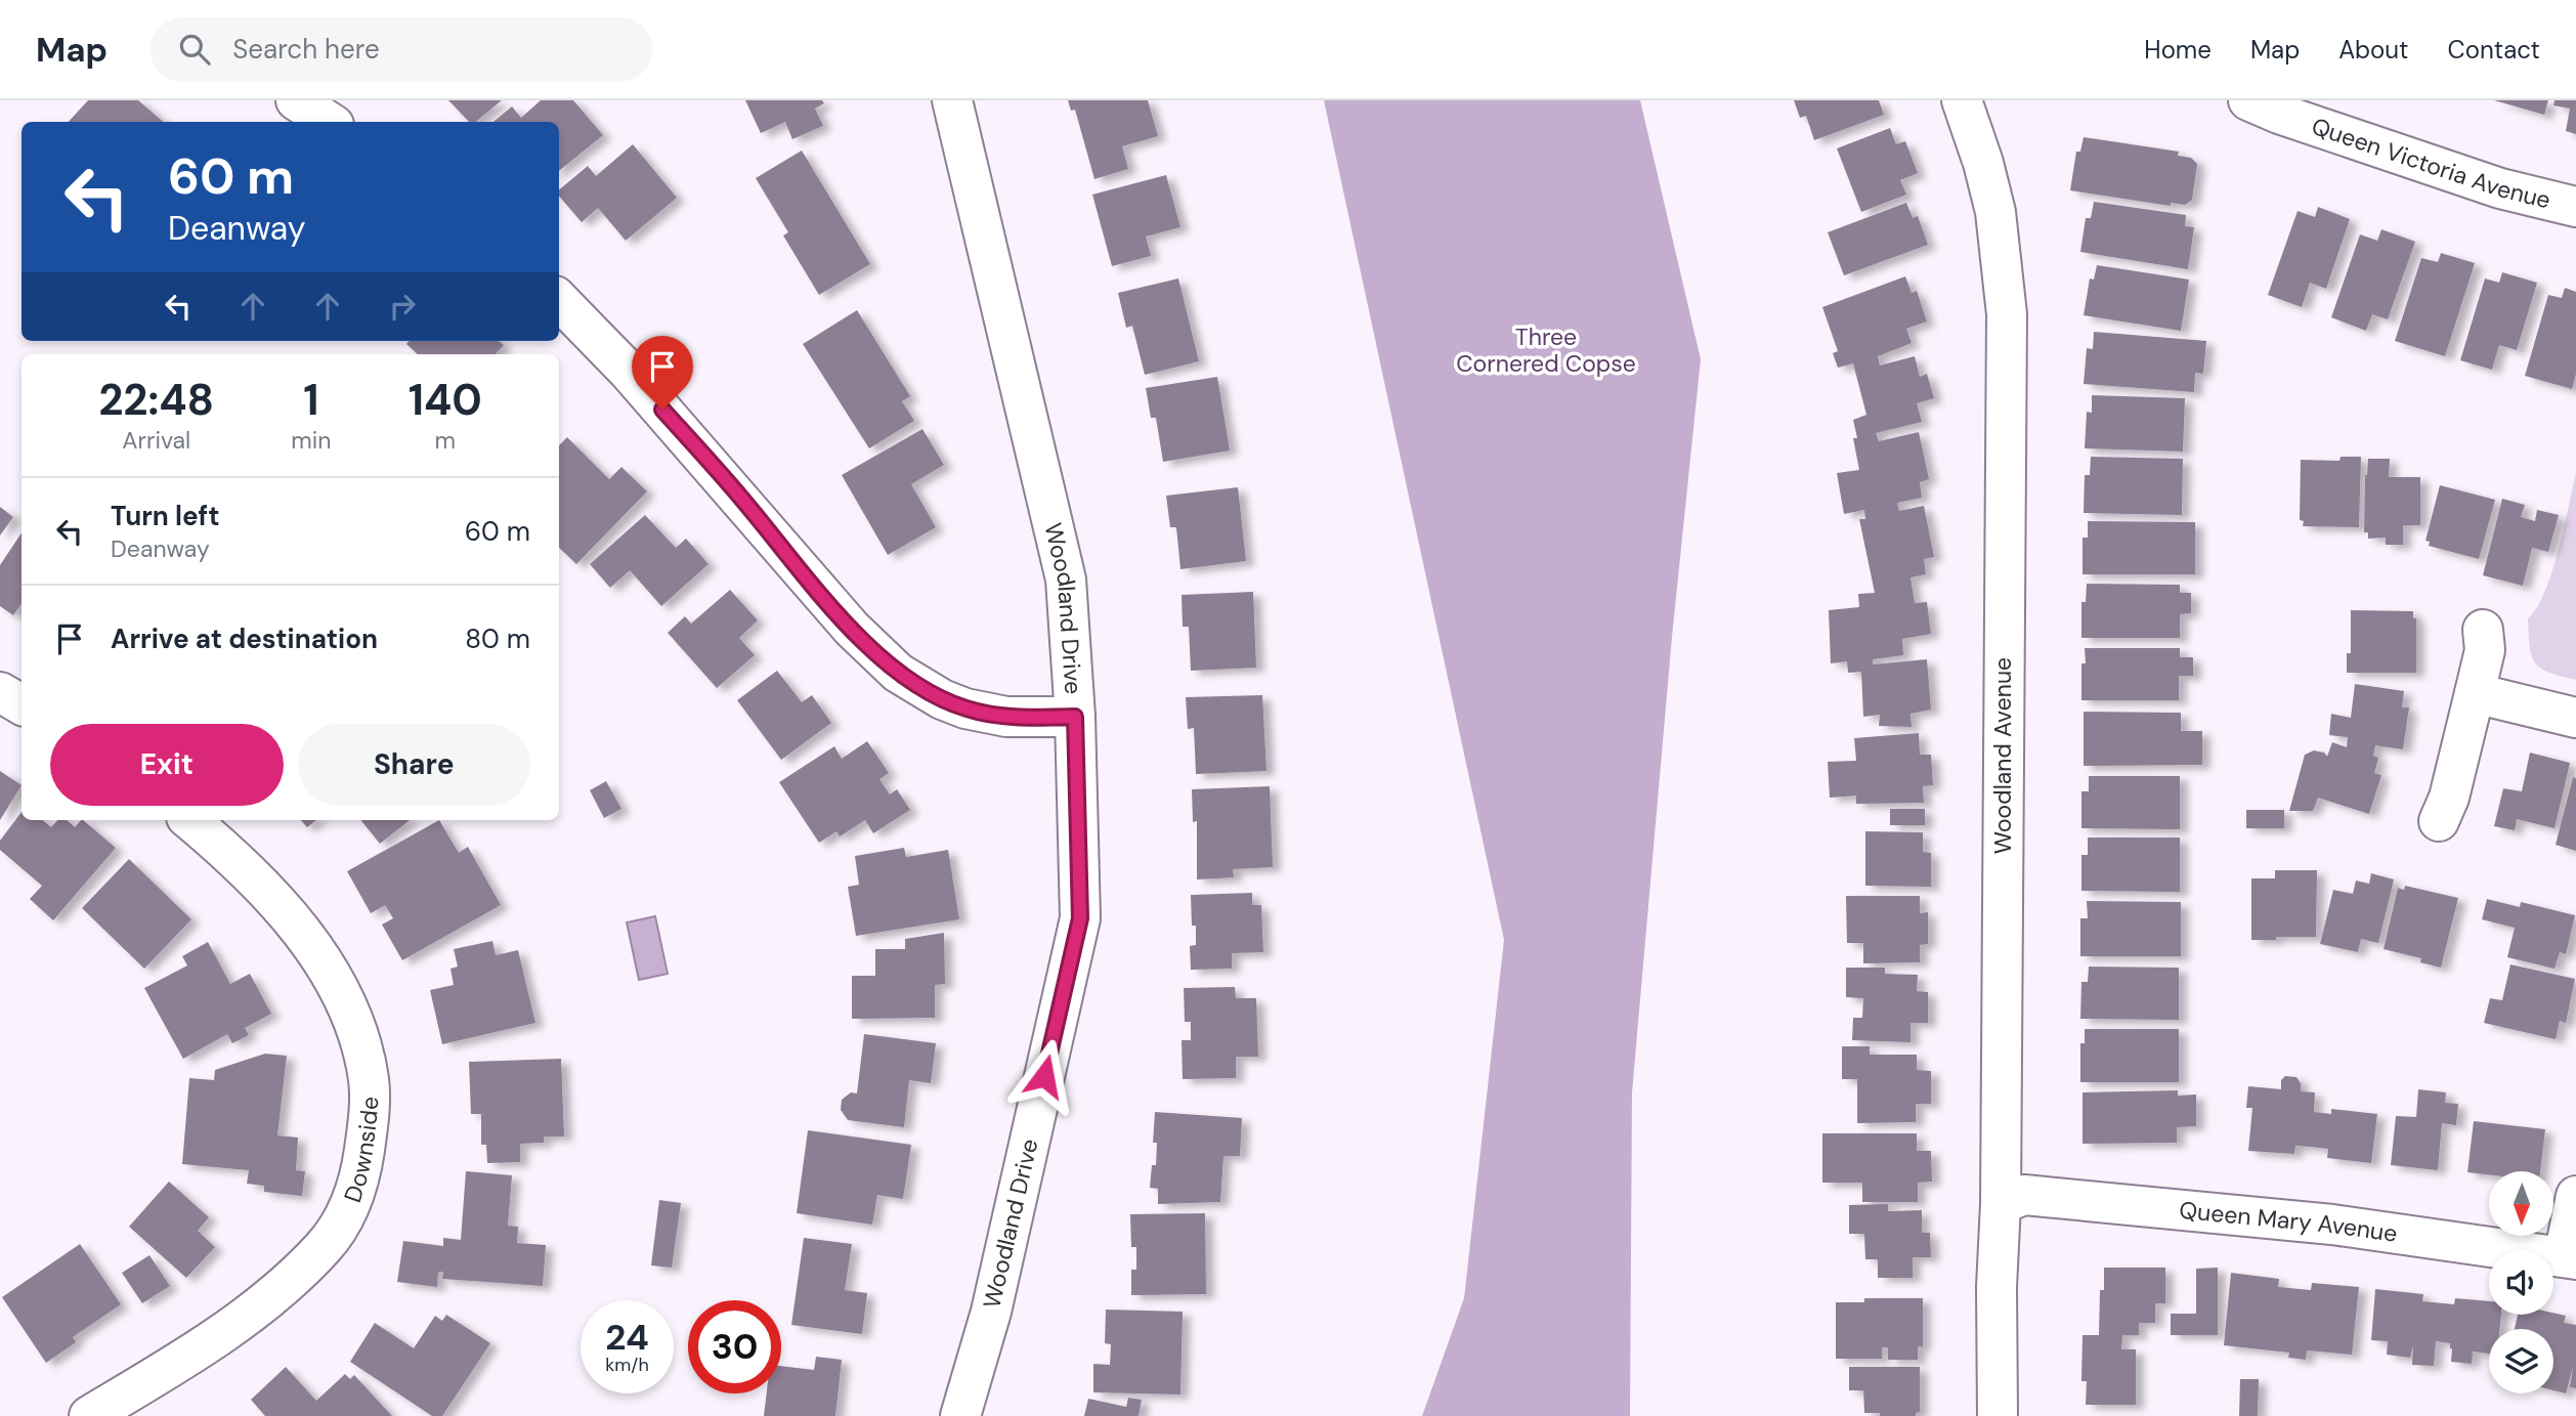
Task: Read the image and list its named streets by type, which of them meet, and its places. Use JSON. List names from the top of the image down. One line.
{"streets":{"street":["Queen Victoria Avenue","Woodland Drive","Woodland Avenue","Downside","Queen Mary Avenue"]},"crossings":[["Woodland Avenue","Queen Mary Avenue"]],"parks":["Three Cornered Copse"],"north":"bottom","page":{"header":"Map","search":"Search here","nav":["Home","Map","About","Contact"],"turn":["60 m","Deanway"],"eta":["22:48","Arrival","1","min","140","m"],"list":[{"name":"Turn left","note":"Deanway","value":"60 m"},{"name":"Arrive at destination","value":"80 m"}],"buttons":["Exit","Share"],"speed":"24 km/h","limit":"30"}}
